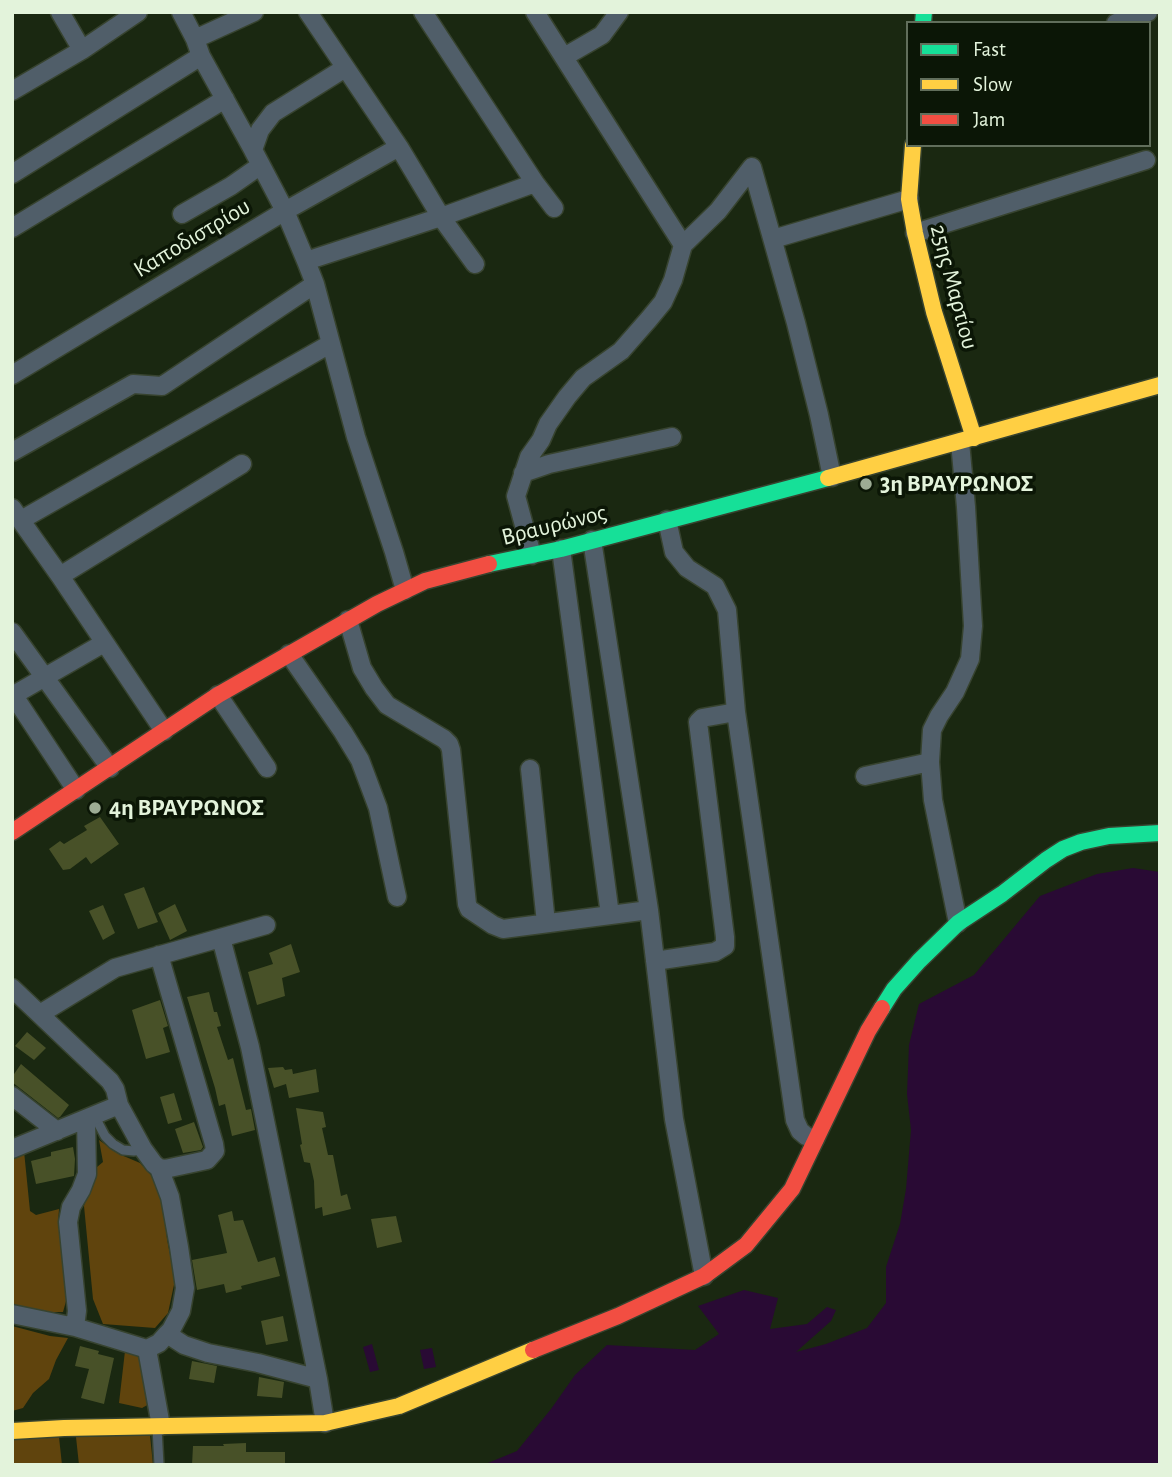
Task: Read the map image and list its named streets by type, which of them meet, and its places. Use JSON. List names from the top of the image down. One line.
{"streets":{"street":["Καποδιστρίου","25ης Μαρτίου","Βραυρώνος"]},"crossings":[["25ης Μαρτίου","Βραυρώνος"]],"places":["3η ΒΡΑΥΡΩΝΟΣ","4η ΒΡΑΥΡΩΝΟΣ"],"legend":["Fast","Slow","Jam"]}
